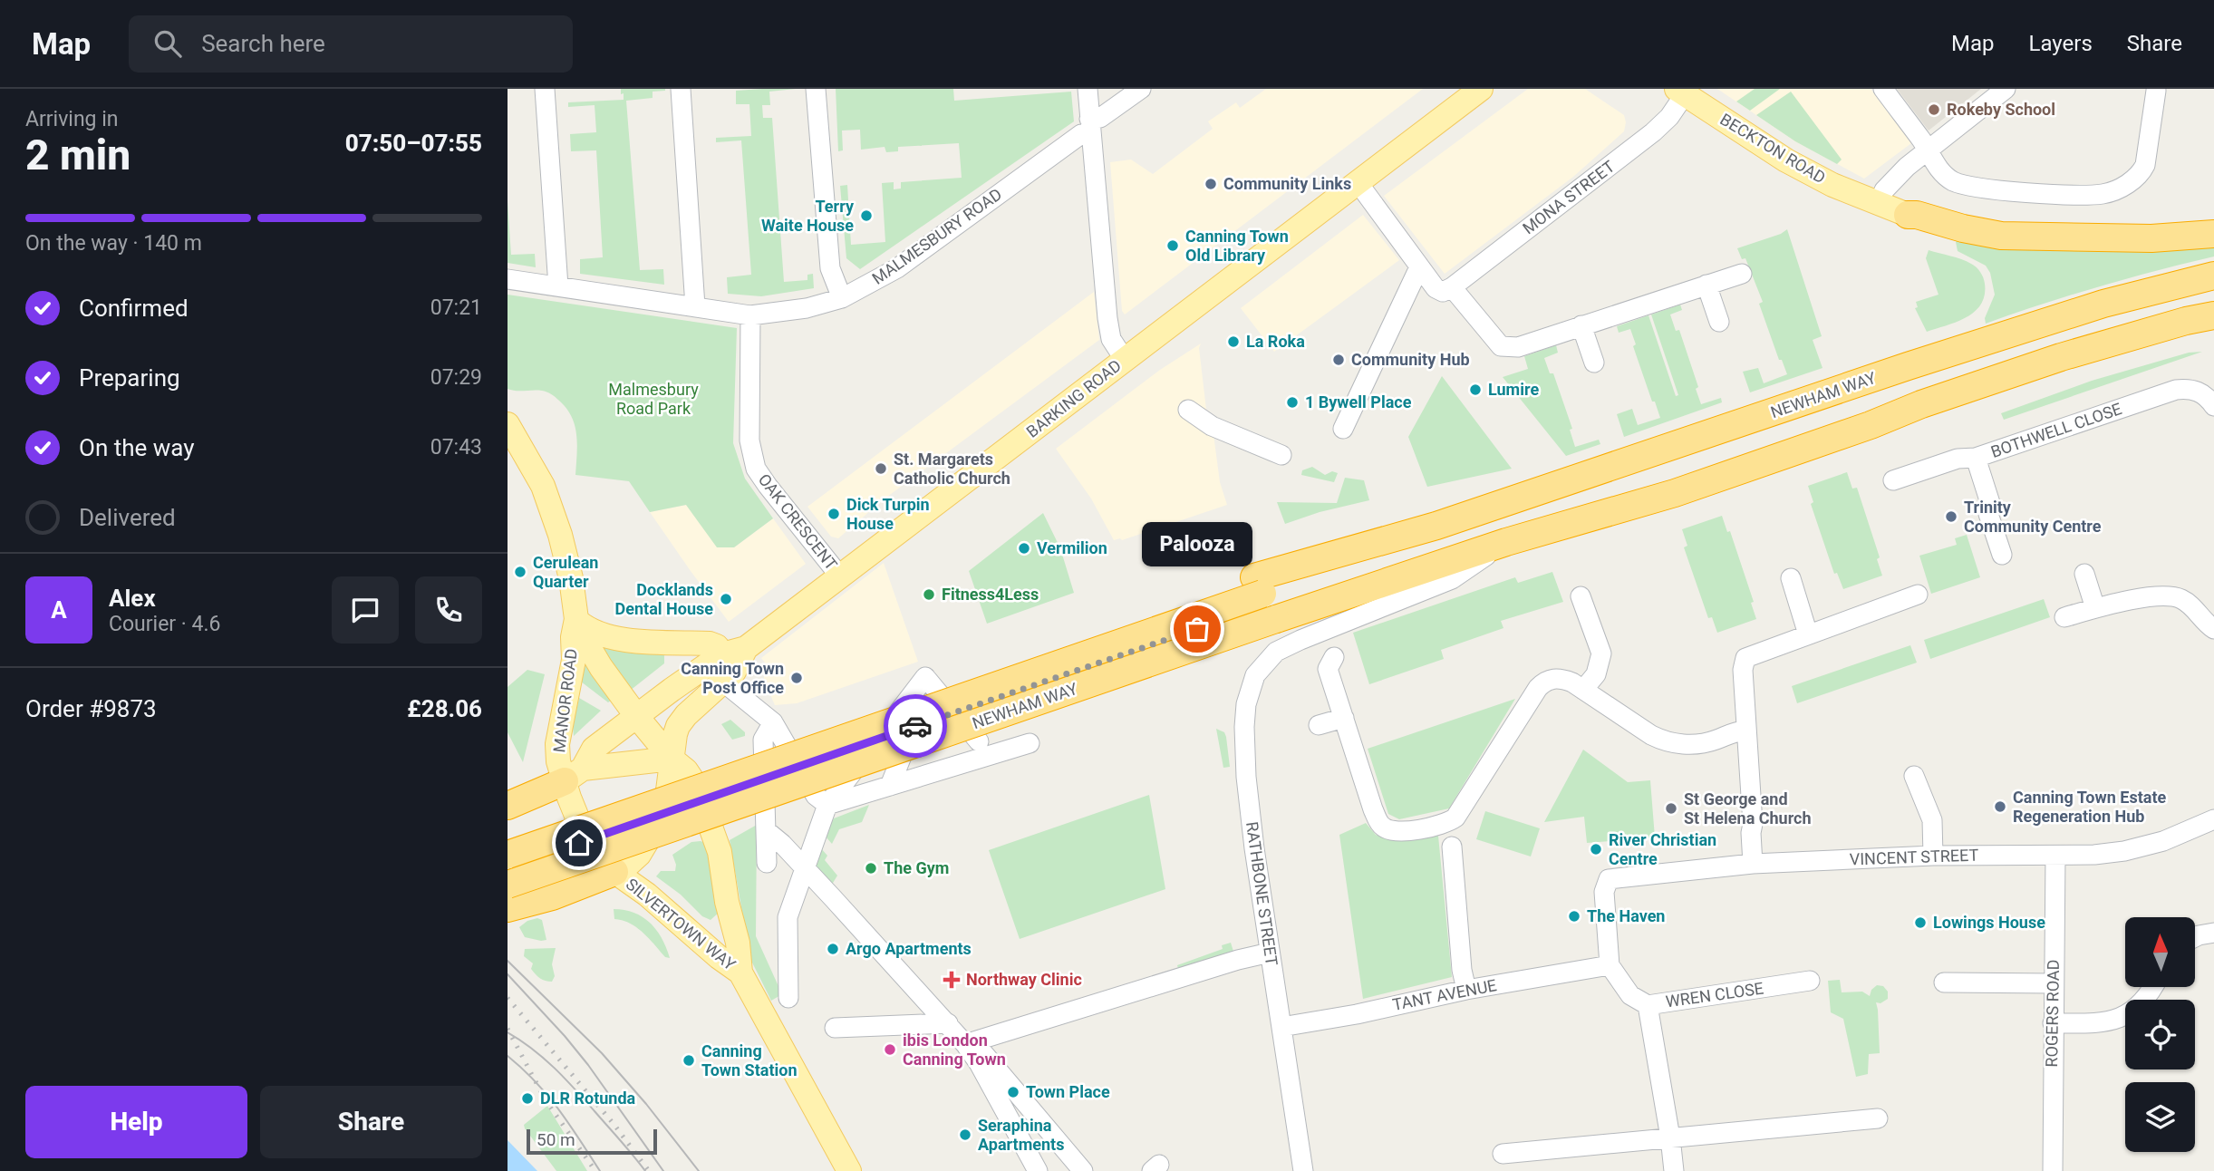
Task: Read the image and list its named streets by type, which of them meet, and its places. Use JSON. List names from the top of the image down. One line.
{"streets":{"highway":["NEWHAM WAY"],"main road":["BECKTON ROAD","BARKING ROAD","MANOR ROAD","SILVERTOWN WAY"],"street":["MONA STREET","MALMESBURY ROAD","BOTHWELL CLOSE","OAK CRESCENT","VINCENT STREET","RATHBONE STREET","TANT AVENUE","WREN CLOSE","ROGERS ROAD"]},"crossings":[["BECKTON ROAD","MONA STREET"],["MALMESBURY ROAD","OAK CRESCENT"],["NEWHAM WAY","RATHBONE STREET"],["BARKING ROAD","OAK CRESCENT"],["BARKING ROAD","MANOR ROAD"],["BARKING ROAD","SILVERTOWN WAY"],["MANOR ROAD","SILVERTOWN WAY"],["VINCENT STREET","TANT AVENUE"],["VINCENT STREET","WREN CLOSE"],["VINCENT STREET","ROGERS ROAD"],["RATHBONE STREET","TANT AVENUE"],["TANT AVENUE","WREN CLOSE"]],"parks":["Malmesbury Road Park"],"places":{"other":["Rokeby School","Community Links","Terry Waite House","Canning Town Old Library","La Roka","Community Hub","Lumire","1 Bywell Place","St. Margarets Catholic Church","Dick Turpin House","Trinity Community Centre","Vermilion","Cerulean Quarter","Fitness4Less","Docklands Dental House","Palooza","Canning Town Post Office","Canning Town Estate Regeneration Hub","St George and St Helena Church","River Christian Centre","The Gym","The Haven","Lowings House","Argo Apartments","ibis London Canning Town","Canning Town Station","Town Place","DLR Rotunda","Seraphina Apartments"],"health":["Northway Clinic"]},"scale_bar":"50 m","north":"top","page":{"header":"Map","search":"Search here","nav":["Map","Layers","Share"],"heading":["2 min","Arriving in","07:50–07:55"],"panel":["Alex","Courier · 4.6","Order #9873","£28.06"],"bar":"On the way · 140 m","list":[["Confirmed","07:21"],["Preparing","07:29"],["On the way","07:43"],"Delivered"],"bubble":"Palooza","round":"A","buttons":["Help","Share"],"scale":"50 m"}}
